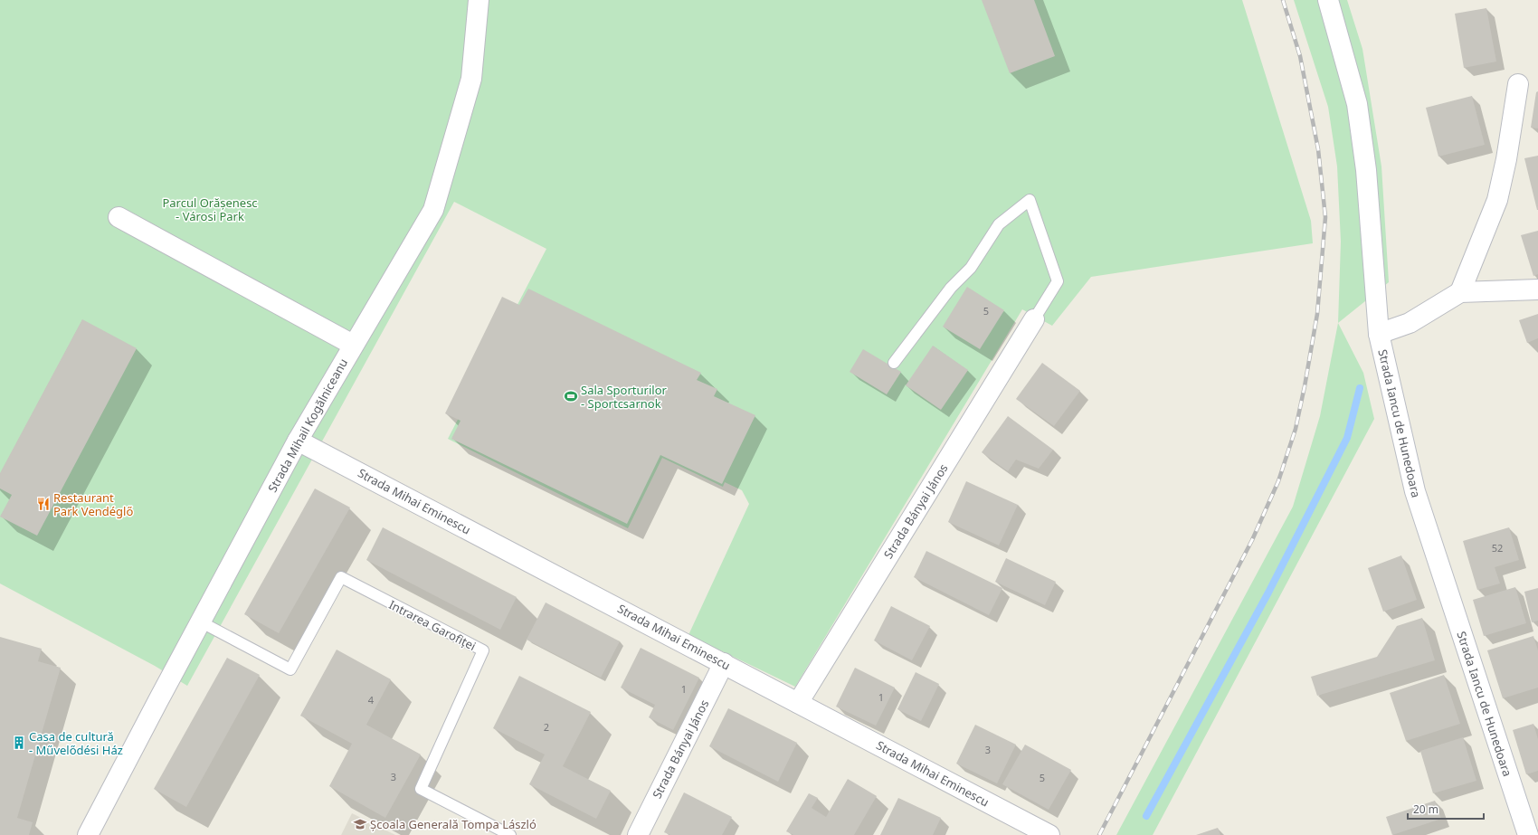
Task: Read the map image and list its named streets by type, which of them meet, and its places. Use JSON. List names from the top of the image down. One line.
{"streets":{"street":["Strada Iancu de Hunedoara","Strada Mihail Kogălniceanu","Strada Mihai Eminescu","Strada Bányai János"],"lane":["Intrarea Garofiței"]},"crossings":[["Strada Mihail Kogălniceanu","Strada Mihai Eminescu"],["Strada Mihail Kogălniceanu","Intrarea Garofiței"],["Strada Mihai Eminescu","Strada Bányai János"]],"parks":["Parcul Orășenesc - Városi Park"],"places":{"sports":["Sala Sporturilor - Sportcsarnok"],"restaurant":["Restaurant Park Vendéglő"],"building":["Casa de cultură - Művelődési Ház"],"school or university":["Școala Generală Tompa László"]},"house_numbers":["5","52","1","1","4","2","3","3","5"],"scale_bar":"20 m"}
